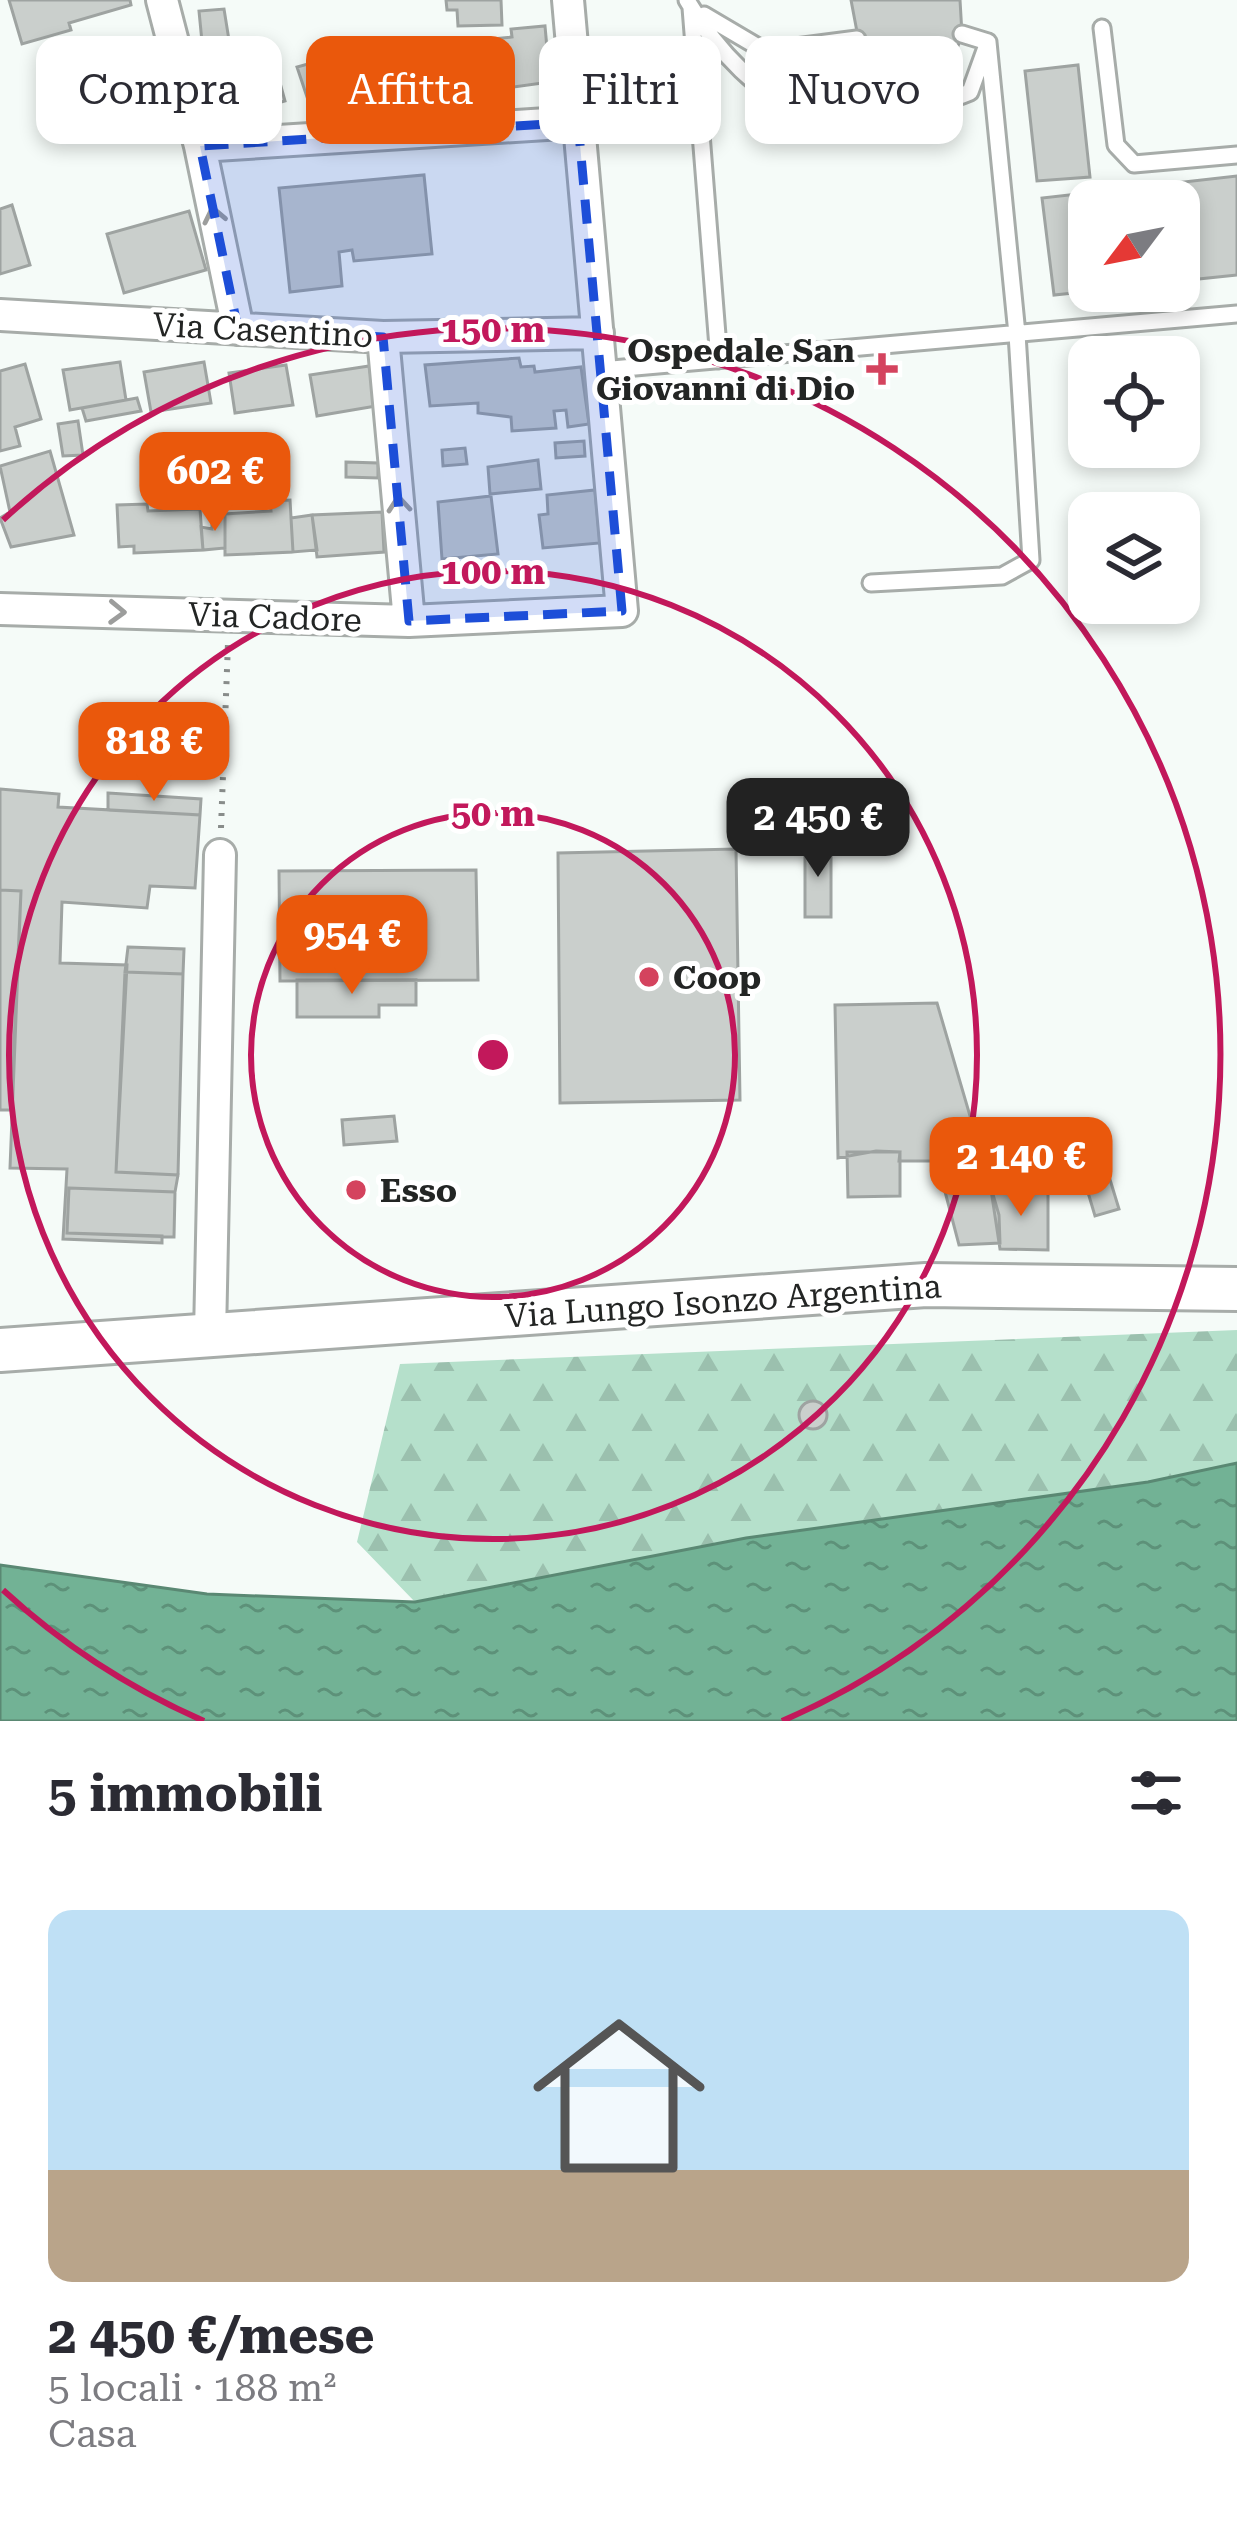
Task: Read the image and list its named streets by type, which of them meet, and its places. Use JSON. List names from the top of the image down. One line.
{"streets":{"main road":["Via Lungo Isonzo Argentina"],"street":["Via Casentino","Via Cadore"]},"places":{"health":["Ospedale San Giovanni di Dio"],"other":["Coop","Esso"]},"north":"bottom left","page":{"chip":["Compra","Affitta","Filtri","Nuovo"],"price":["602 €","818 €","2 450 €","954 €","2 140 €"],"heading":"5 immobili","list":[{"name":"2 450 €/mese","note":"5 locali · 188 m² · Casa"}]},"rings":["150 m","100 m","50 m"]}
